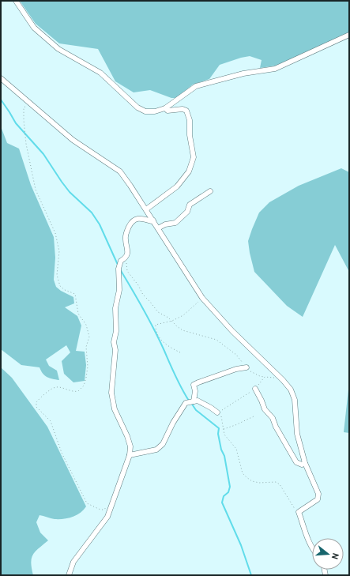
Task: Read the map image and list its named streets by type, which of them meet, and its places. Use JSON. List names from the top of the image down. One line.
{"north":"right"}
